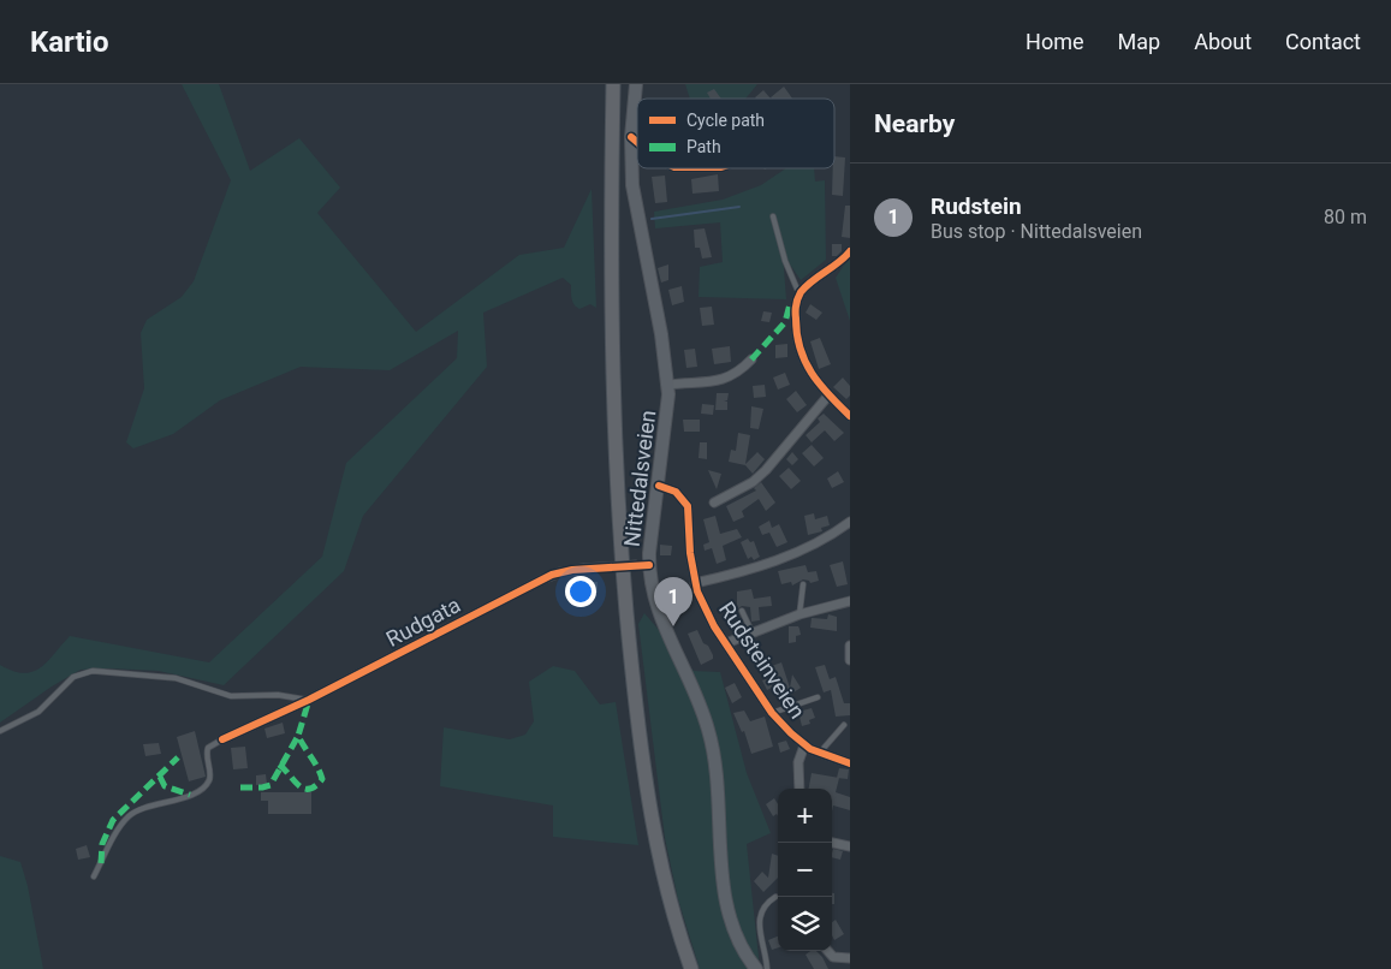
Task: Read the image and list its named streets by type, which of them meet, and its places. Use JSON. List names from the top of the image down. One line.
{"streets":{"main road":["Nittedalsveien"],"street":["Rudgata","Rudsteinveien"]},"crossings":[["Nittedalsveien","Rudgata"],["Nittedalsveien","Rudsteinveien"]],"legend":["Cycle path","Path"],"page":{"header":"Kartio","nav":["Home","Map","About","Contact"],"heading":"Nearby","list":[{"mark":"1","name":"Rudstein","note":"Bus stop · Nittedalsveien","value":"80 m"}],"pins":"1","map_buttons":["+","−"]}}
